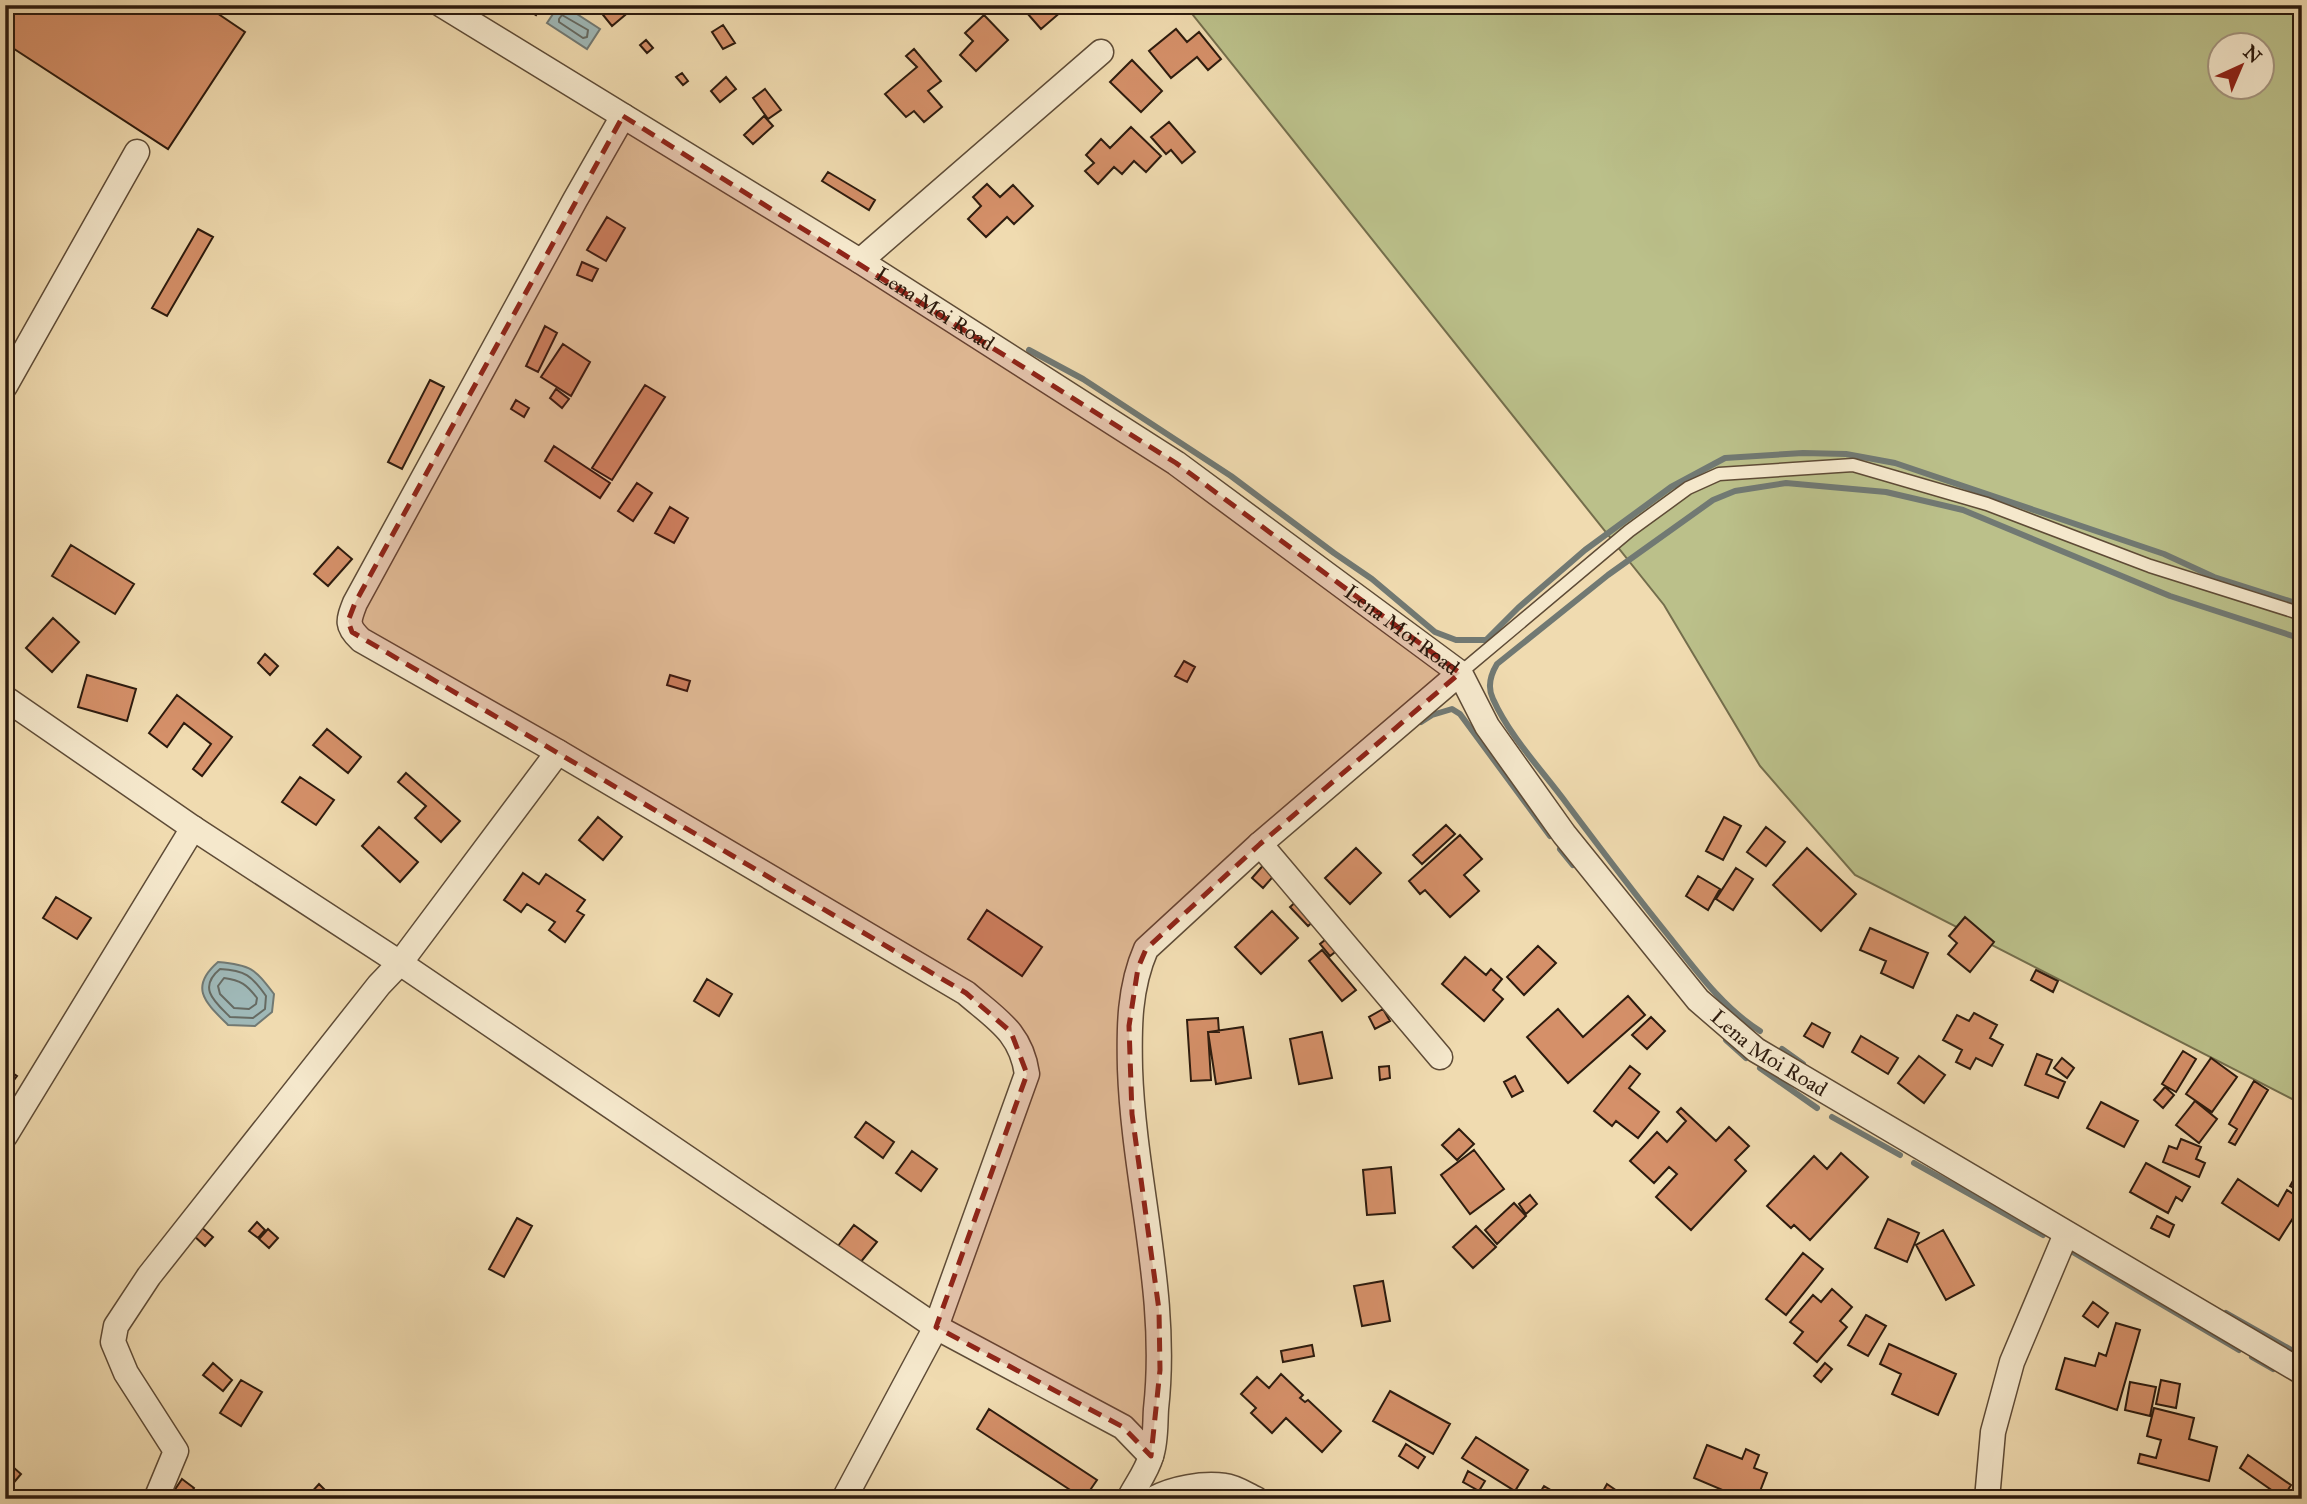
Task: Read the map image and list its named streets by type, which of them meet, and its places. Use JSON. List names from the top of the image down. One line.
{"streets":{"street":["Lena Moi Road"]},"north":"top right"}
